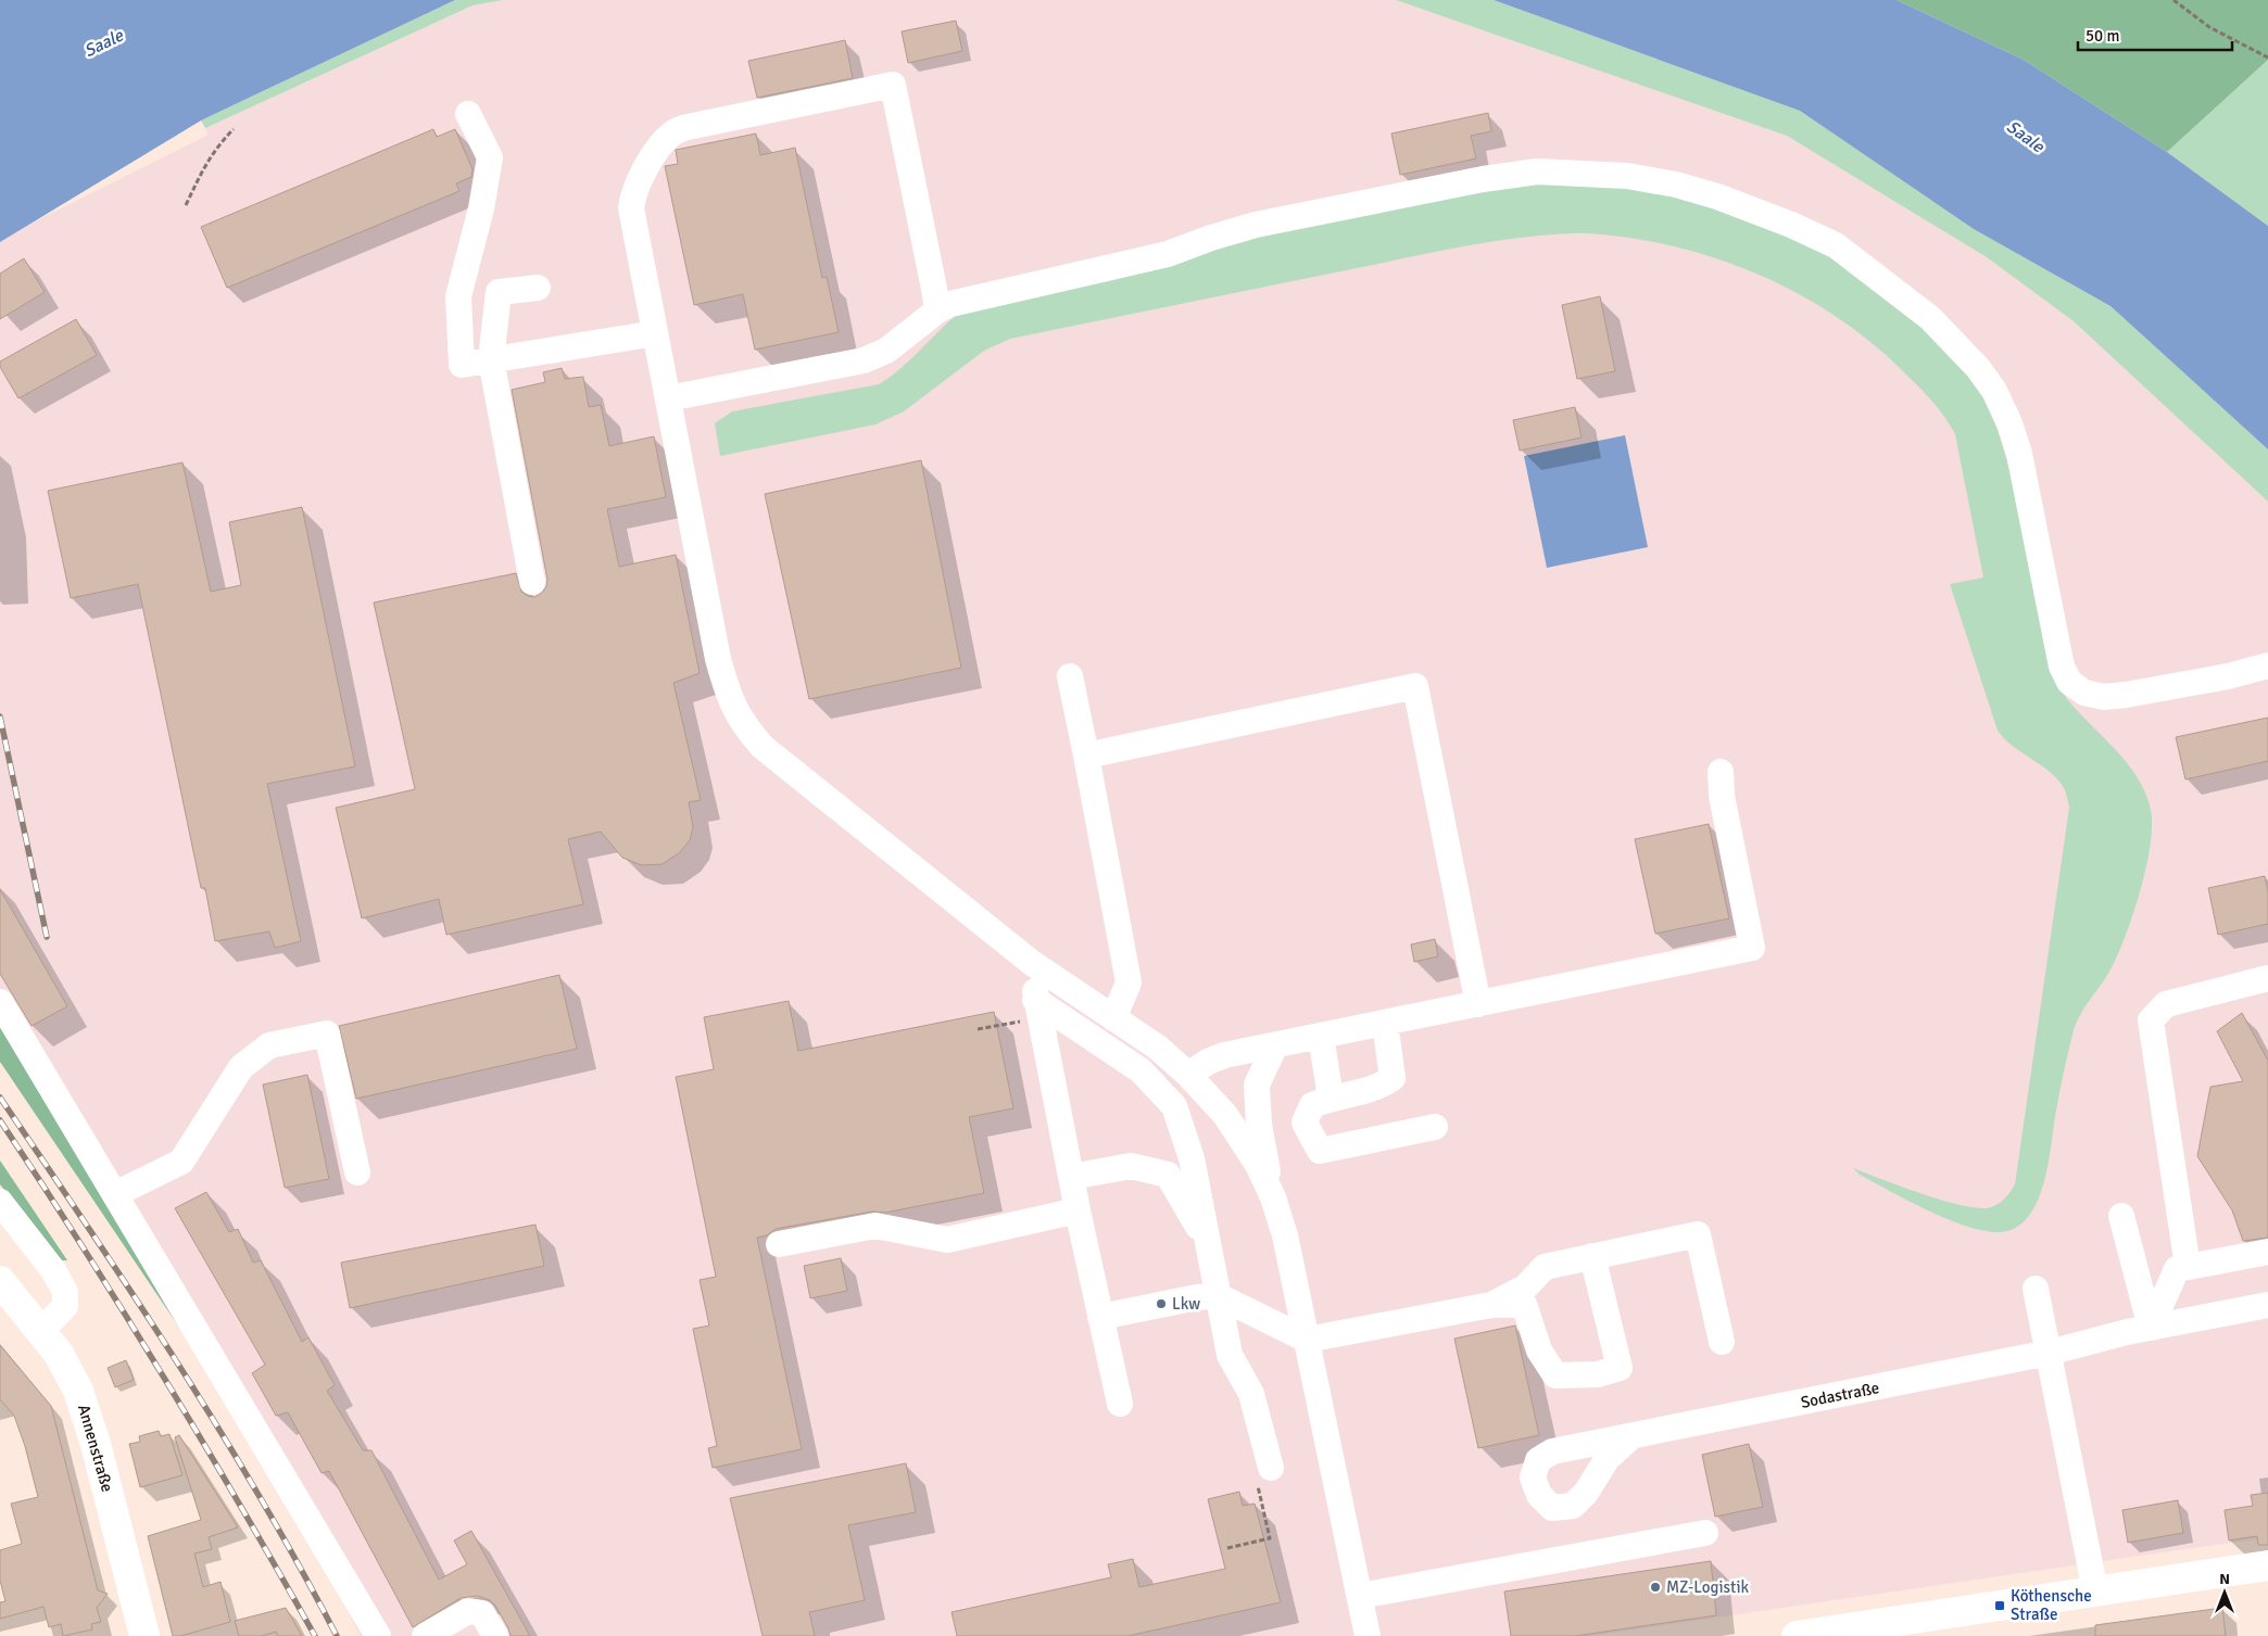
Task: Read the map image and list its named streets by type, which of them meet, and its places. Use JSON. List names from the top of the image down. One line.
{"streets":{"main road":["Annenstraße"],"lane":["Sodastraße"]},"water":["Saale"],"places":{"other":["Lkw","MZ-Logistik"],"transit":["Köthensche Straße"]},"scale_bar":"50 m","north":"top"}
